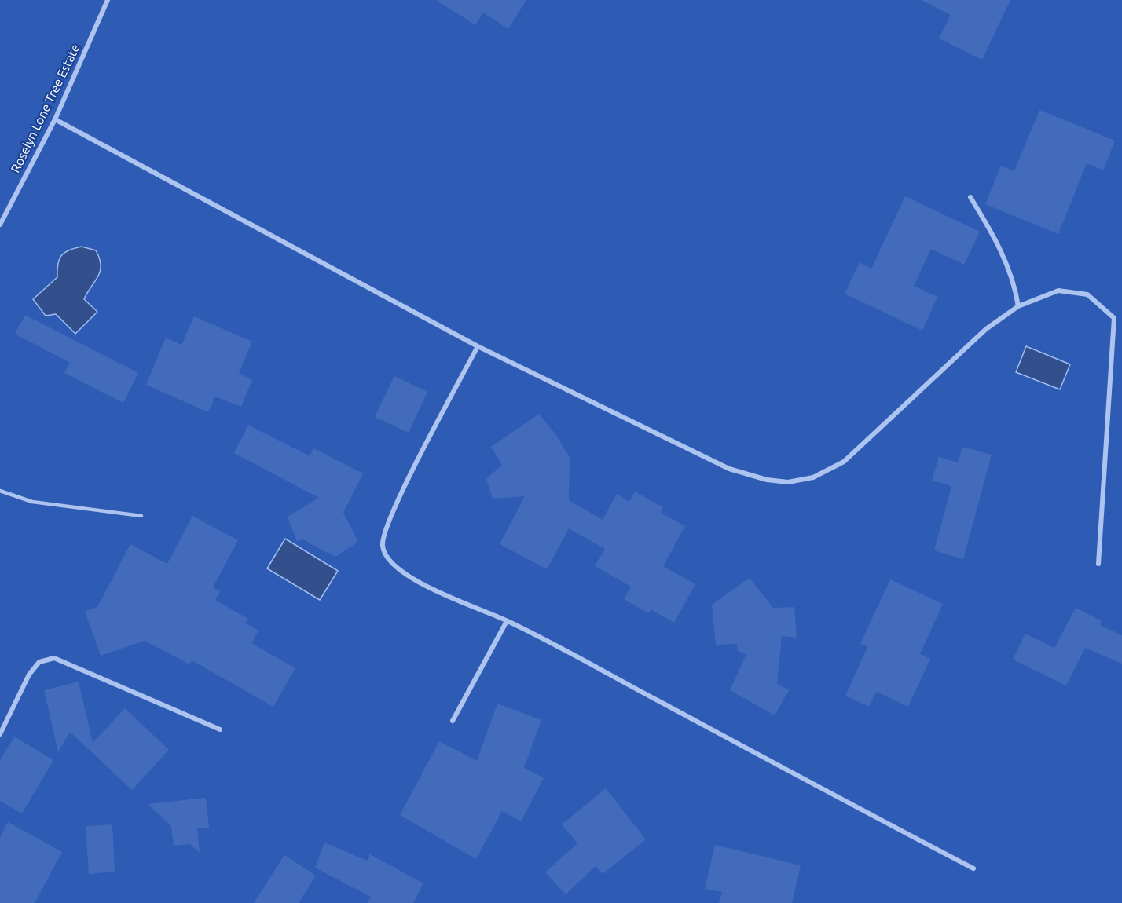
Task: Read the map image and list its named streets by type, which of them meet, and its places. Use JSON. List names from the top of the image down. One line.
{"streets":{"street":["Roselyn Lone Tree Estate"]}}
